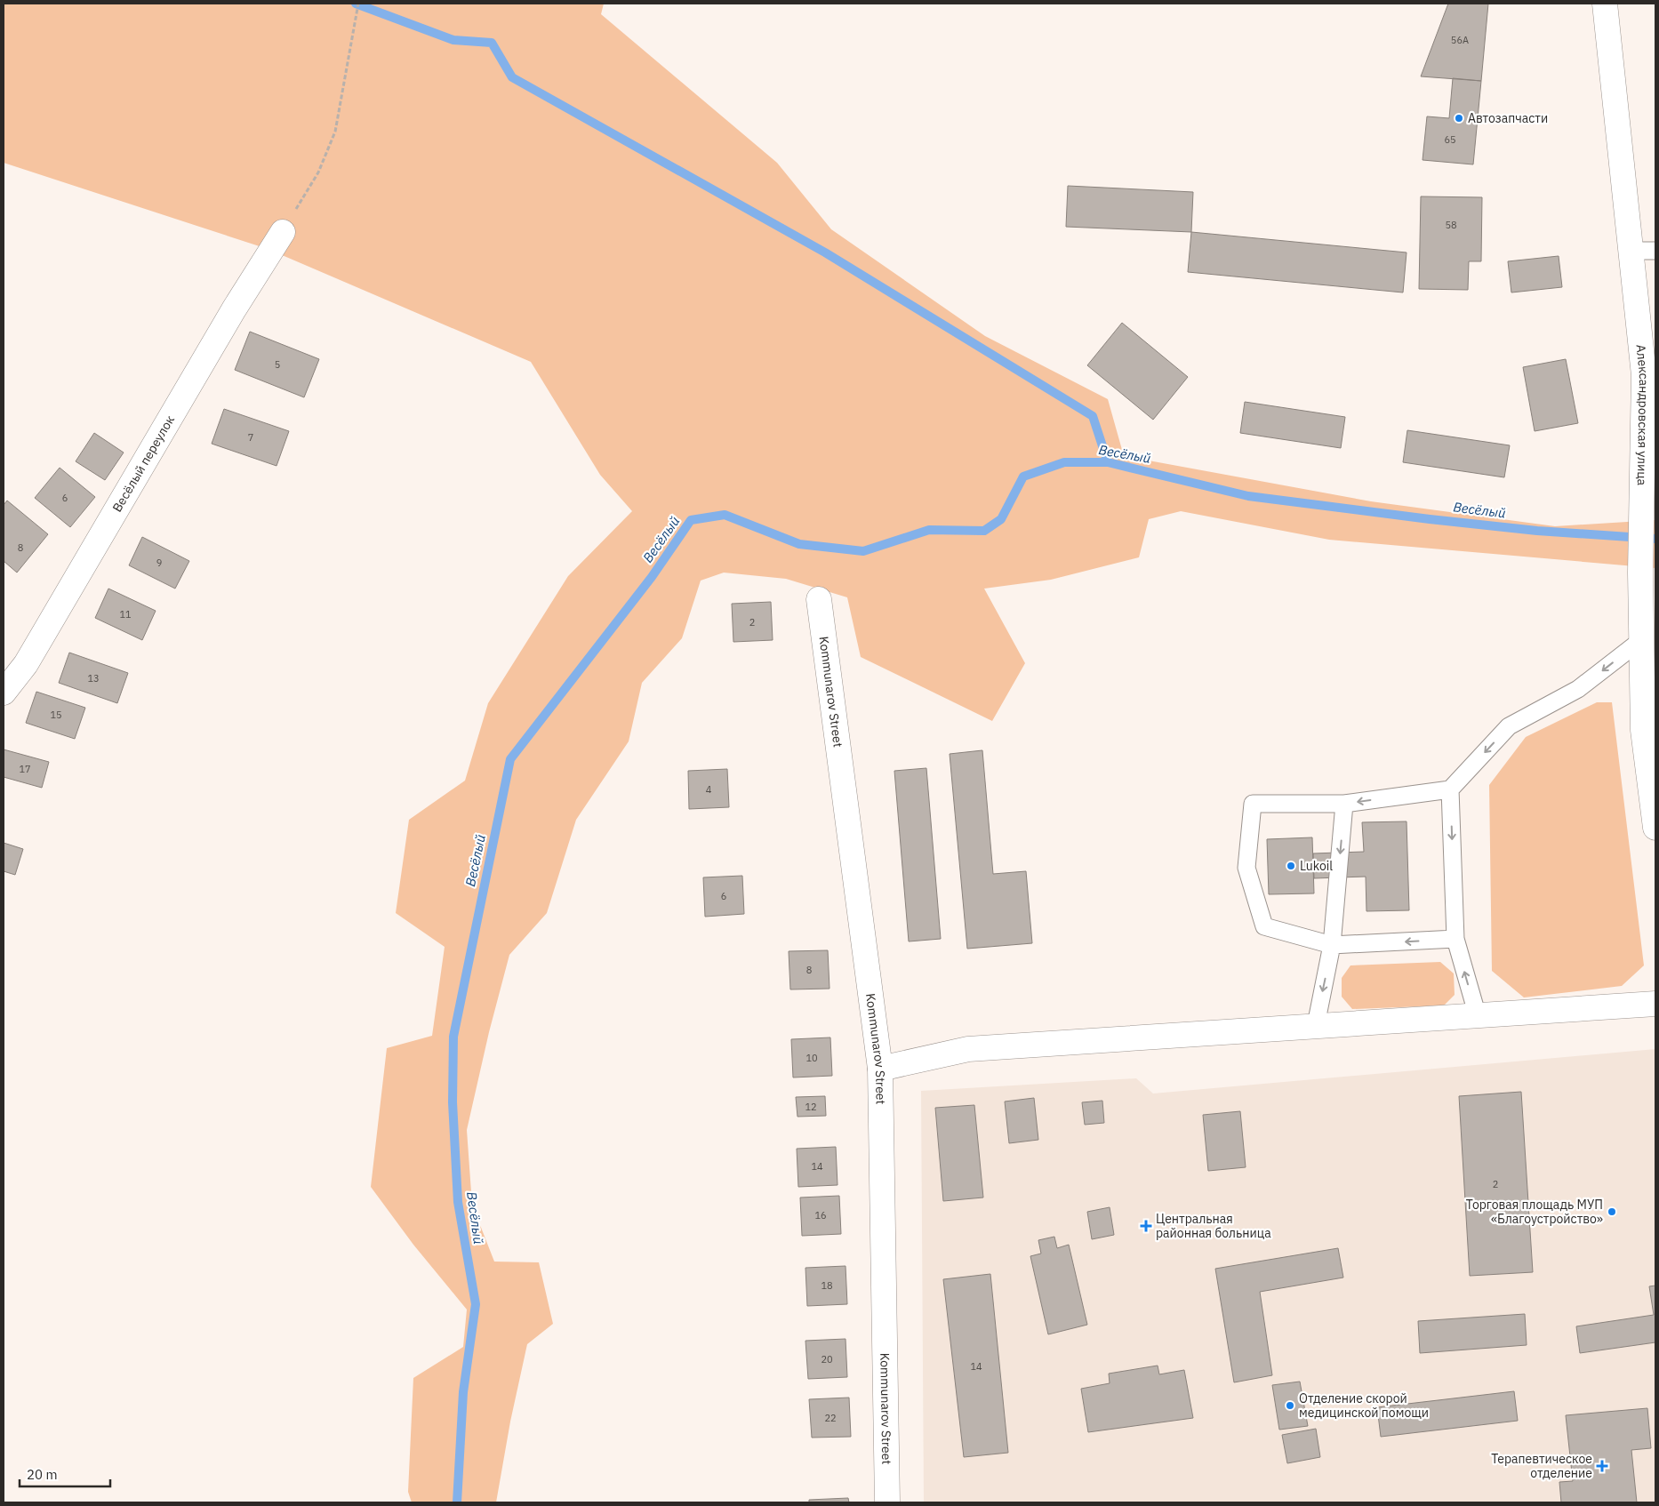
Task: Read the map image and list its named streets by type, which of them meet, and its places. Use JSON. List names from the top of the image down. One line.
{"streets":{"street":["Александровская улица","Весёлый переулок","Kommunarov Street"]},"water":["Весёлый"],"places":{"other":["Автозапчасти","Lukoil","Торговая площадь МУП «Благоустройство»","Отделение скорой медицинской помощи"],"health":["Центральная районная больница","Терапевтическое отделение"]},"house_numbers":["56А","65","58","5","7","6","8","9","11","2","13","15","17","4","6","8","10","12","14","2","16","18","20","14","22"],"scale_bar":"20 m"}
